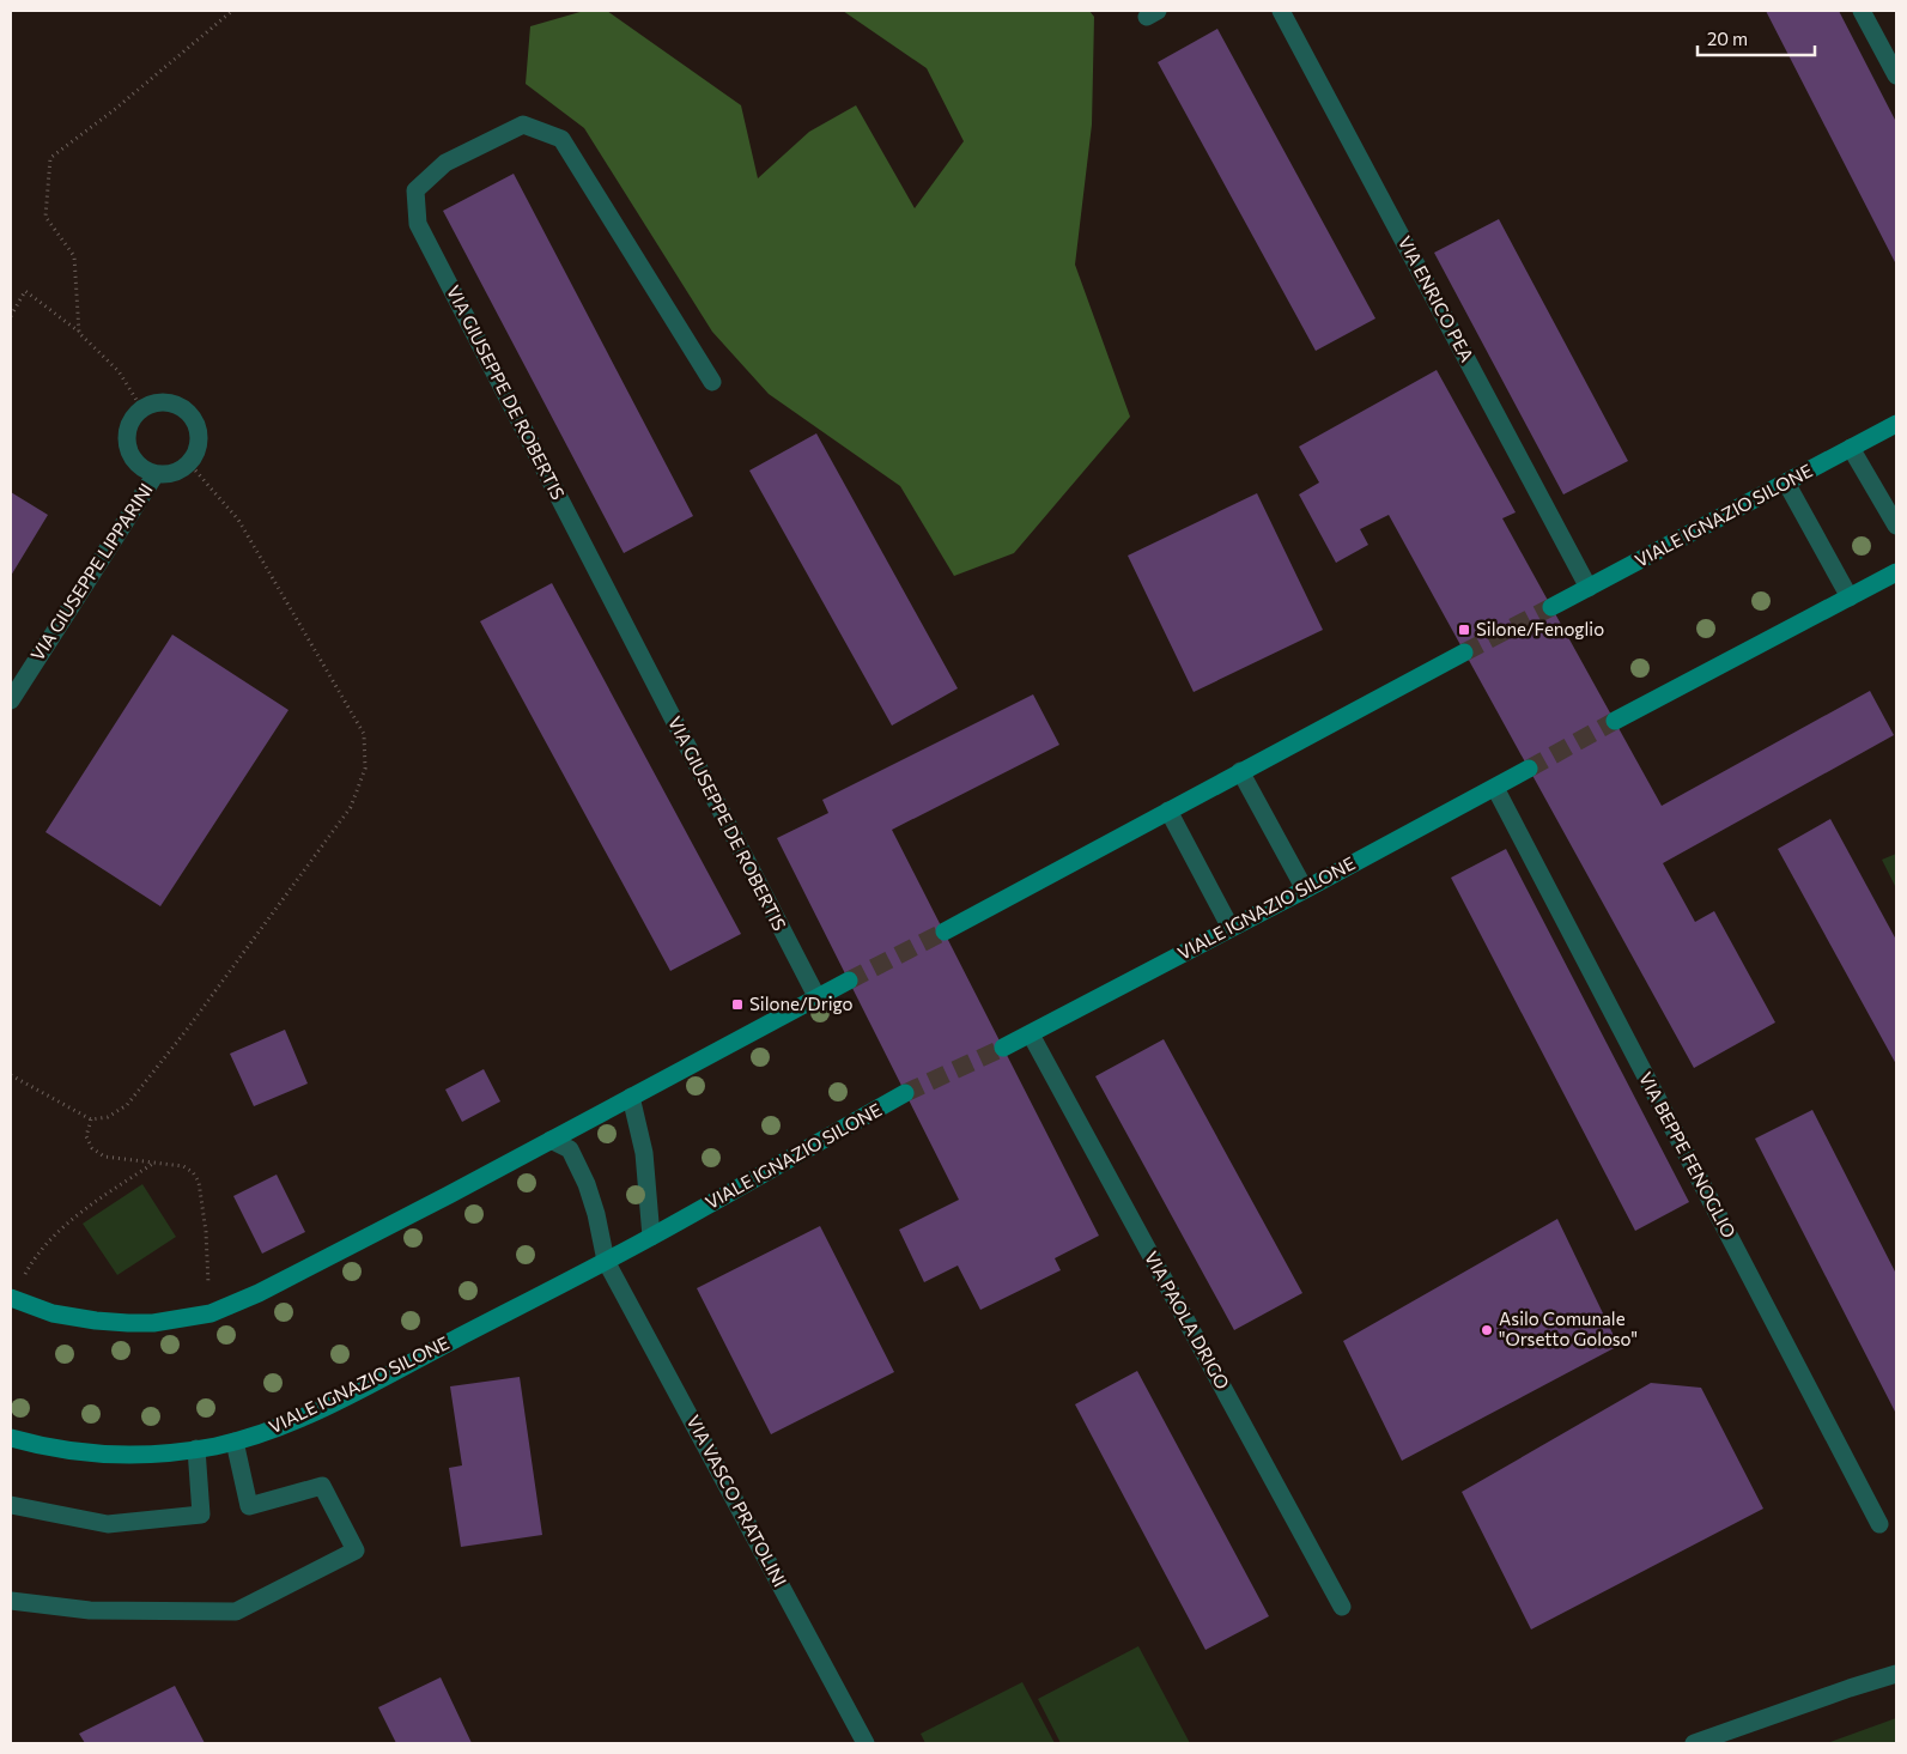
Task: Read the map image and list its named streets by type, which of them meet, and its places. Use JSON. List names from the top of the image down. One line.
{"streets":{"street":["VIA ENRICO PEA","VIA GIUSEPPE DE ROBERTIS","VIALE IGNAZIO SILONE","VIA GIUSEPPE LIPPARINI","VIA BEPPE FENOGLIO","VIA PAOLA DRIGO","VIA VASCO PRATOLINI"]},"crossings":[["VIA ENRICO PEA","VIALE IGNAZIO SILONE"],["VIALE IGNAZIO SILONE","VIA BEPPE FENOGLIO"],["VIALE IGNAZIO SILONE","VIA PAOLA DRIGO"],["VIALE IGNAZIO SILONE","VIA VASCO PRATOLINI"]],"places":{"transit":["Silone/Fenoglio","Silone/Drigo"],"other":["Asilo Comunale \"Orsetto Goloso\""]},"scale_bar":"20 m"}
